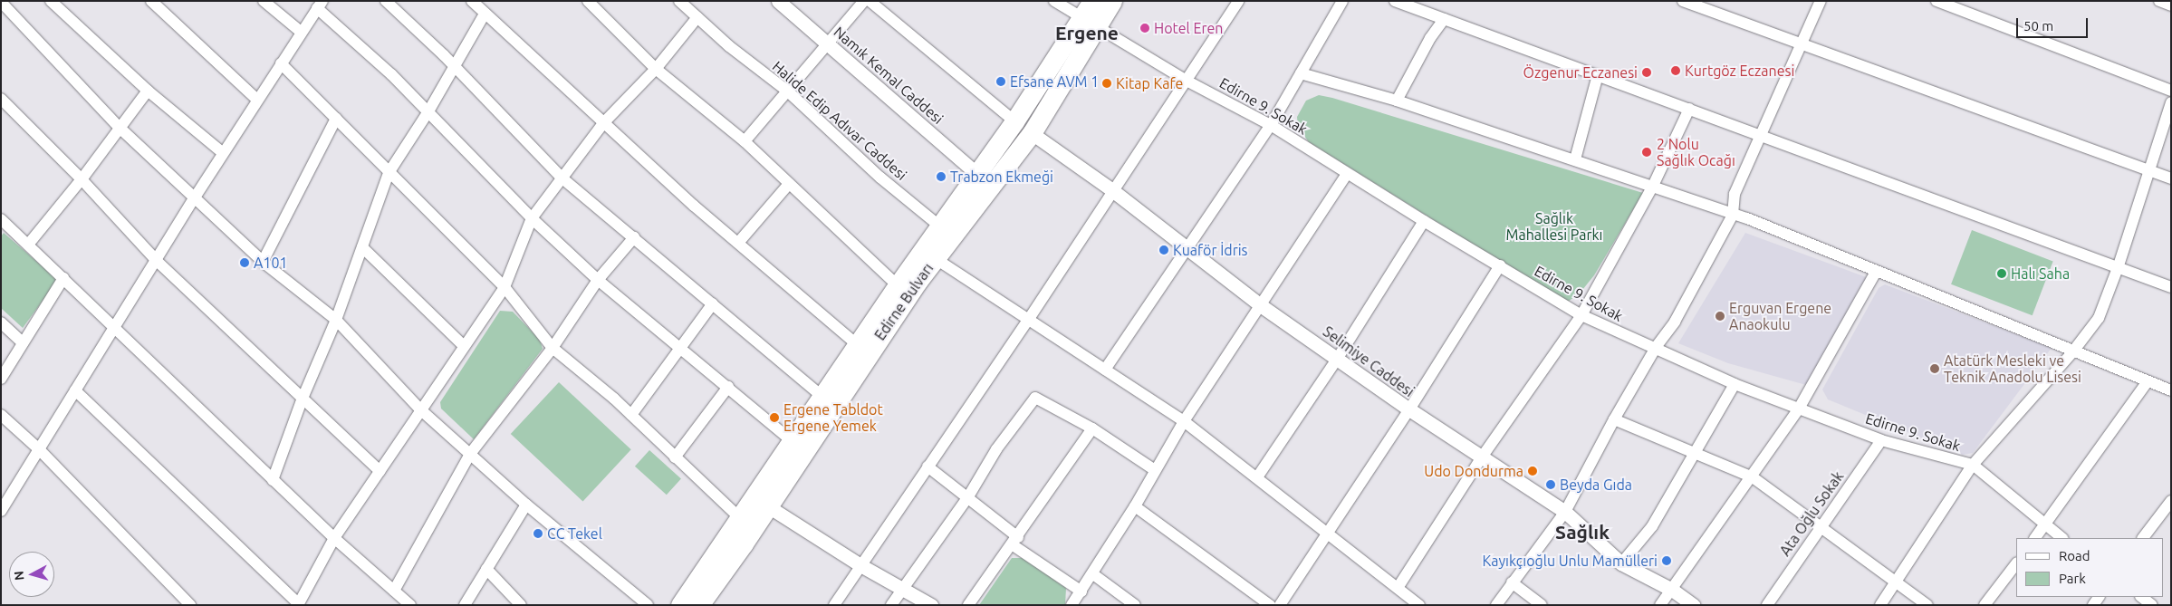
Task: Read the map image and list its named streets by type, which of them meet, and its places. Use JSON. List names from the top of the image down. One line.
{"streets":{"highway":["Edirne Bulvarı"],"street":["Namık Kemal Caddesi","Edirne 9. Sokak","Halide Edip Adıvar Caddesi","Selimiye Caddesi","Ata Oğlu Sokak"]},"crossings":[["Namık Kemal Caddesi","Edirne Bulvarı"],["Edirne 9. Sokak","Edirne Bulvarı"],["Edirne 9. Sokak","Ata Oğlu Sokak"],["Halide Edip Adıvar Caddesi","Edirne Bulvarı"],["Edirne Bulvarı","Selimiye Caddesi"]],"districts":["Ergene","Sağlık"],"parks":["Sağlık Mahallesi Parkı"],"places":["Hotel Eren","Kurtgöz Eczanesi","Özgenur Eczanesi","Efsane AVM 1","Kitap Kafe","2 Nolu Sağlık Ocağı","Trabzon Ekmeği","Kuaför İdris","A101","Halı Saha","Erguvan Ergene Anaokulu","Atatürk Mesleki ve Teknik Anadolu Lisesi","Ergene Tabldot Ergene Yemek","Udo Dondurma","Beyda Gıda","CC Tekel","Kayıkçıoğlu Unlu Mamülleri"],"legend":["Road","Park"],"scale_bar":"50 m","north":"left"}
